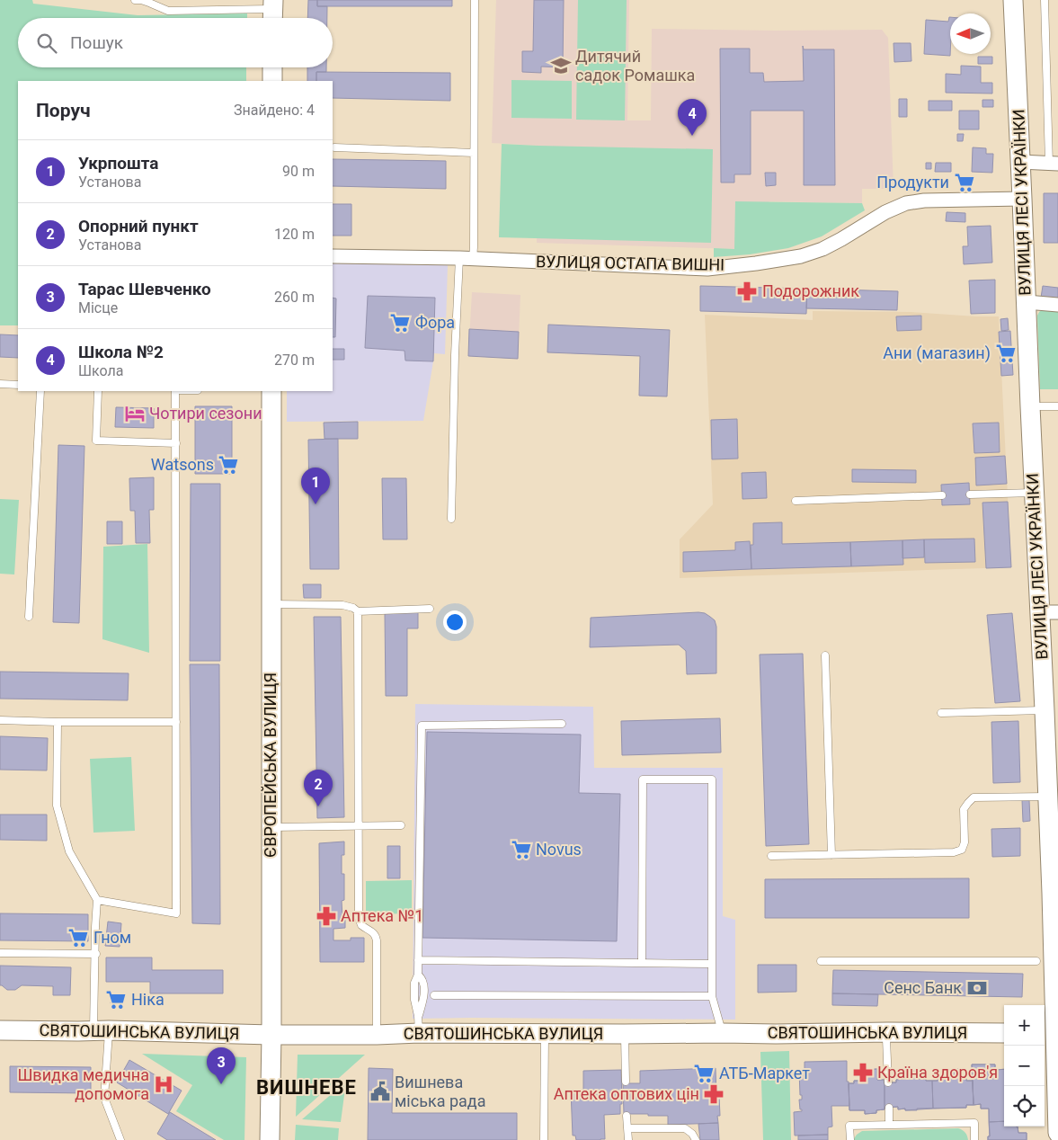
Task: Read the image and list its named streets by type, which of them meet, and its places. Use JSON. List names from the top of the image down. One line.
{"streets":{"street":["ВУЛИЦЯ ЛЕСІ УКРАЇНКИ","ВУЛИЦЯ ОСТАПА ВИШНІ","ЄВРОПЕЙСЬКА ВУЛИЦЯ","СВЯТОШИНСЬКА ВУЛИЦЯ"]},"crossings":[["ВУЛИЦЯ ЛЕСІ УКРАЇНКИ","ВУЛИЦЯ ОСТАПА ВИШНІ"],["ЄВРОПЕЙСЬКА ВУЛИЦЯ","СВЯТОШИНСЬКА ВУЛИЦЯ"]],"districts":["ВИШНЕВЕ"],"places":{"school or university":["Дитячий садок Ромашка"],"supermarket":["Продукти","Фора","Ани (магазин)","Watsons","Novus","Гном","Ніка","АТБ-Маркет"],"pharmacy":["Подорожник","Аптека №1","Країна здоров'я","Аптека оптових цін"],"hotel":["Чотири сезони"],"bank":["Сенс Банк"],"hospital":["Швидка медична допомога"],"public building":["Вишнева міська рада"]},"north":"left","page":{"search":"Пошук","heading":["Поруч","Знайдено: 4"],"pins":["4","1","2","3"],"list":[{"mark":"1","name":"Укрпошта","note":"Установа","value":"90 m"},{"mark":"2","name":"Опорний пункт","note":"Установа","value":"120 m"},{"mark":"3","name":"Тарас Шевченко","note":"Місце","value":"260 m"},{"mark":"4","name":"Школа №2","note":"Школа","value":"270 m"}],"map_buttons":["+","−"]}}
